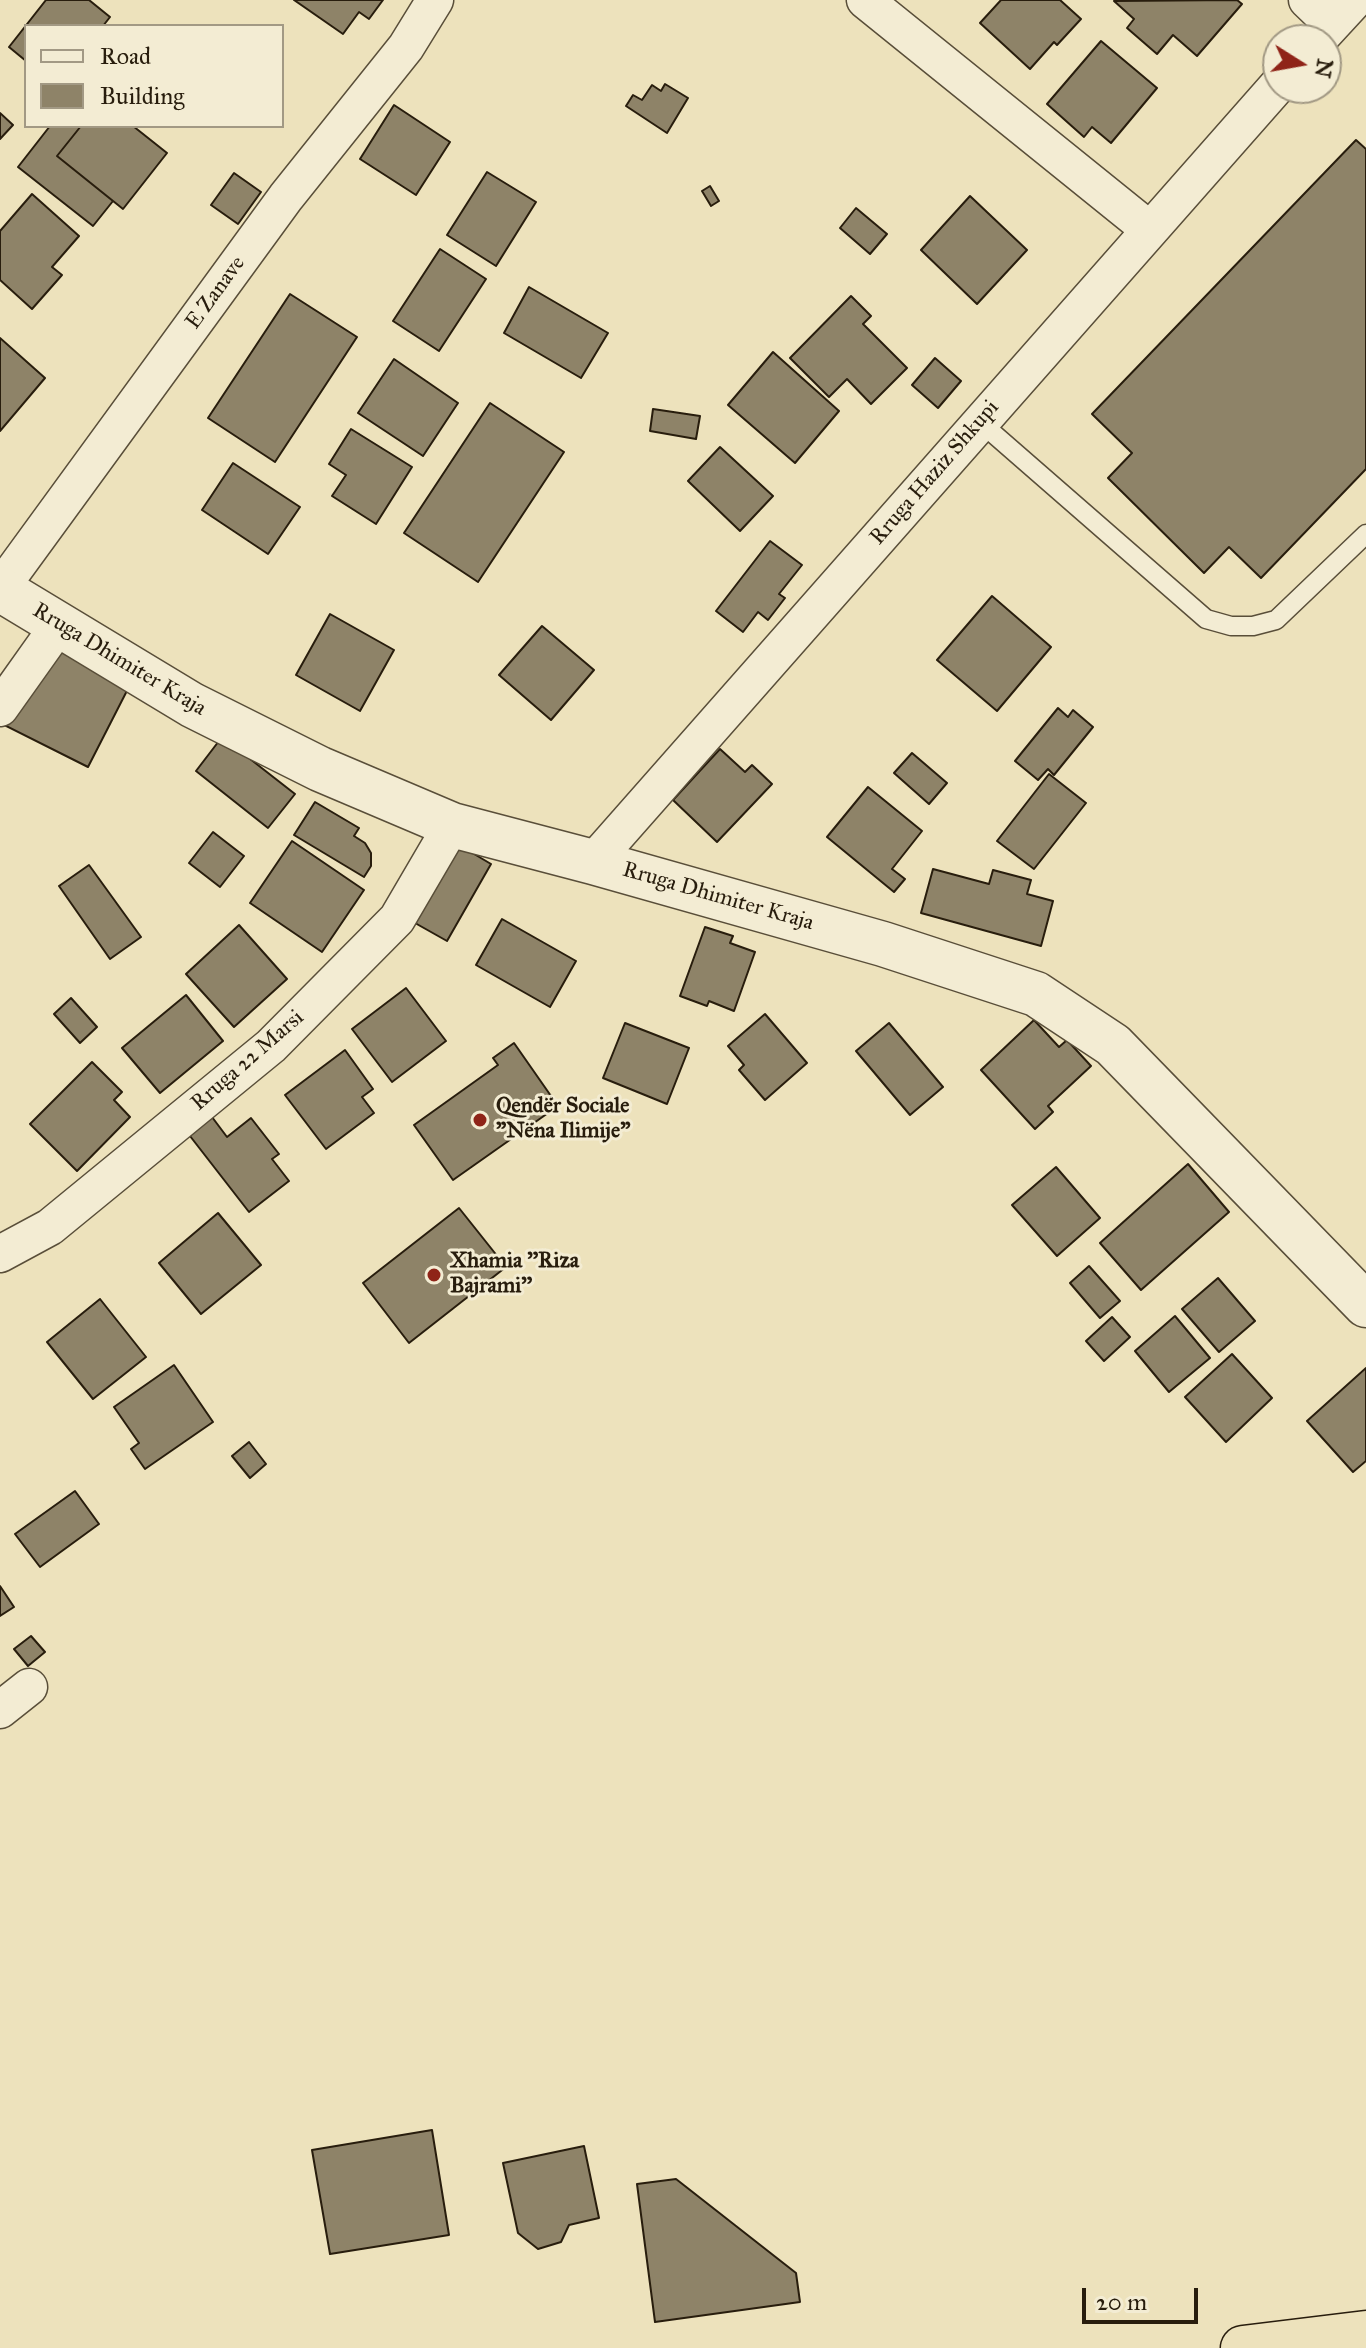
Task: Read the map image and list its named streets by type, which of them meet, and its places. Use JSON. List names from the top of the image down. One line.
{"streets":{"street":["E Zanave","Rruga Haziz Shkupi","Rruga Dhimiter Kraja","Rruga 22 Marsi"]},"crossings":[["E Zanave","Rruga Dhimiter Kraja"],["Rruga Haziz Shkupi","Rruga Dhimiter Kraja"],["Rruga Dhimiter Kraja","Rruga 22 Marsi"]],"places":["Qendër Sociale \"Nëna Ilimije\"","Xhamia ''Riza Bajrami''"],"legend":["Road","Building"],"scale_bar":"20 m","north":"right"}
